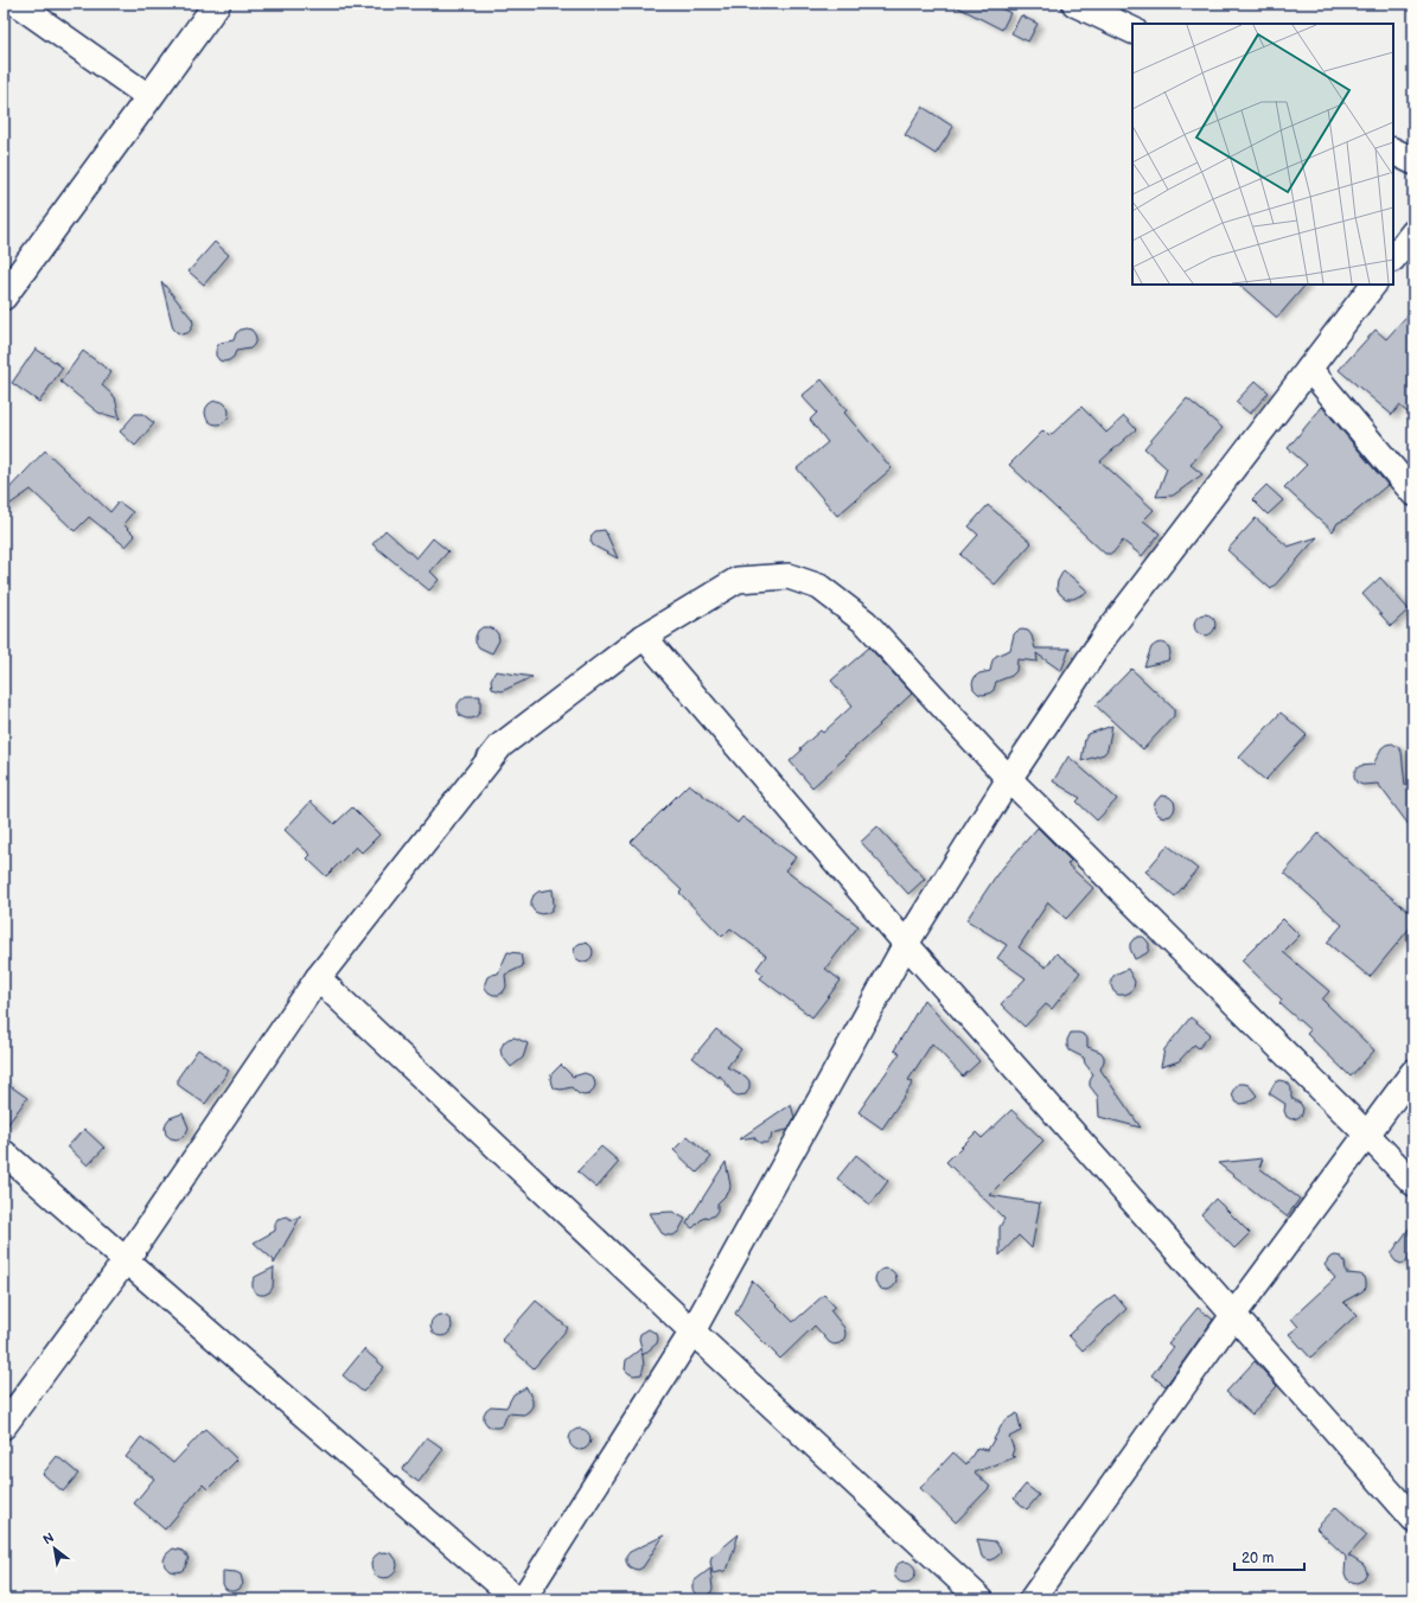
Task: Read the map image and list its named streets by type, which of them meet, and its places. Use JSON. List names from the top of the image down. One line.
{"scale_bar":"20 m","north":"top left"}
